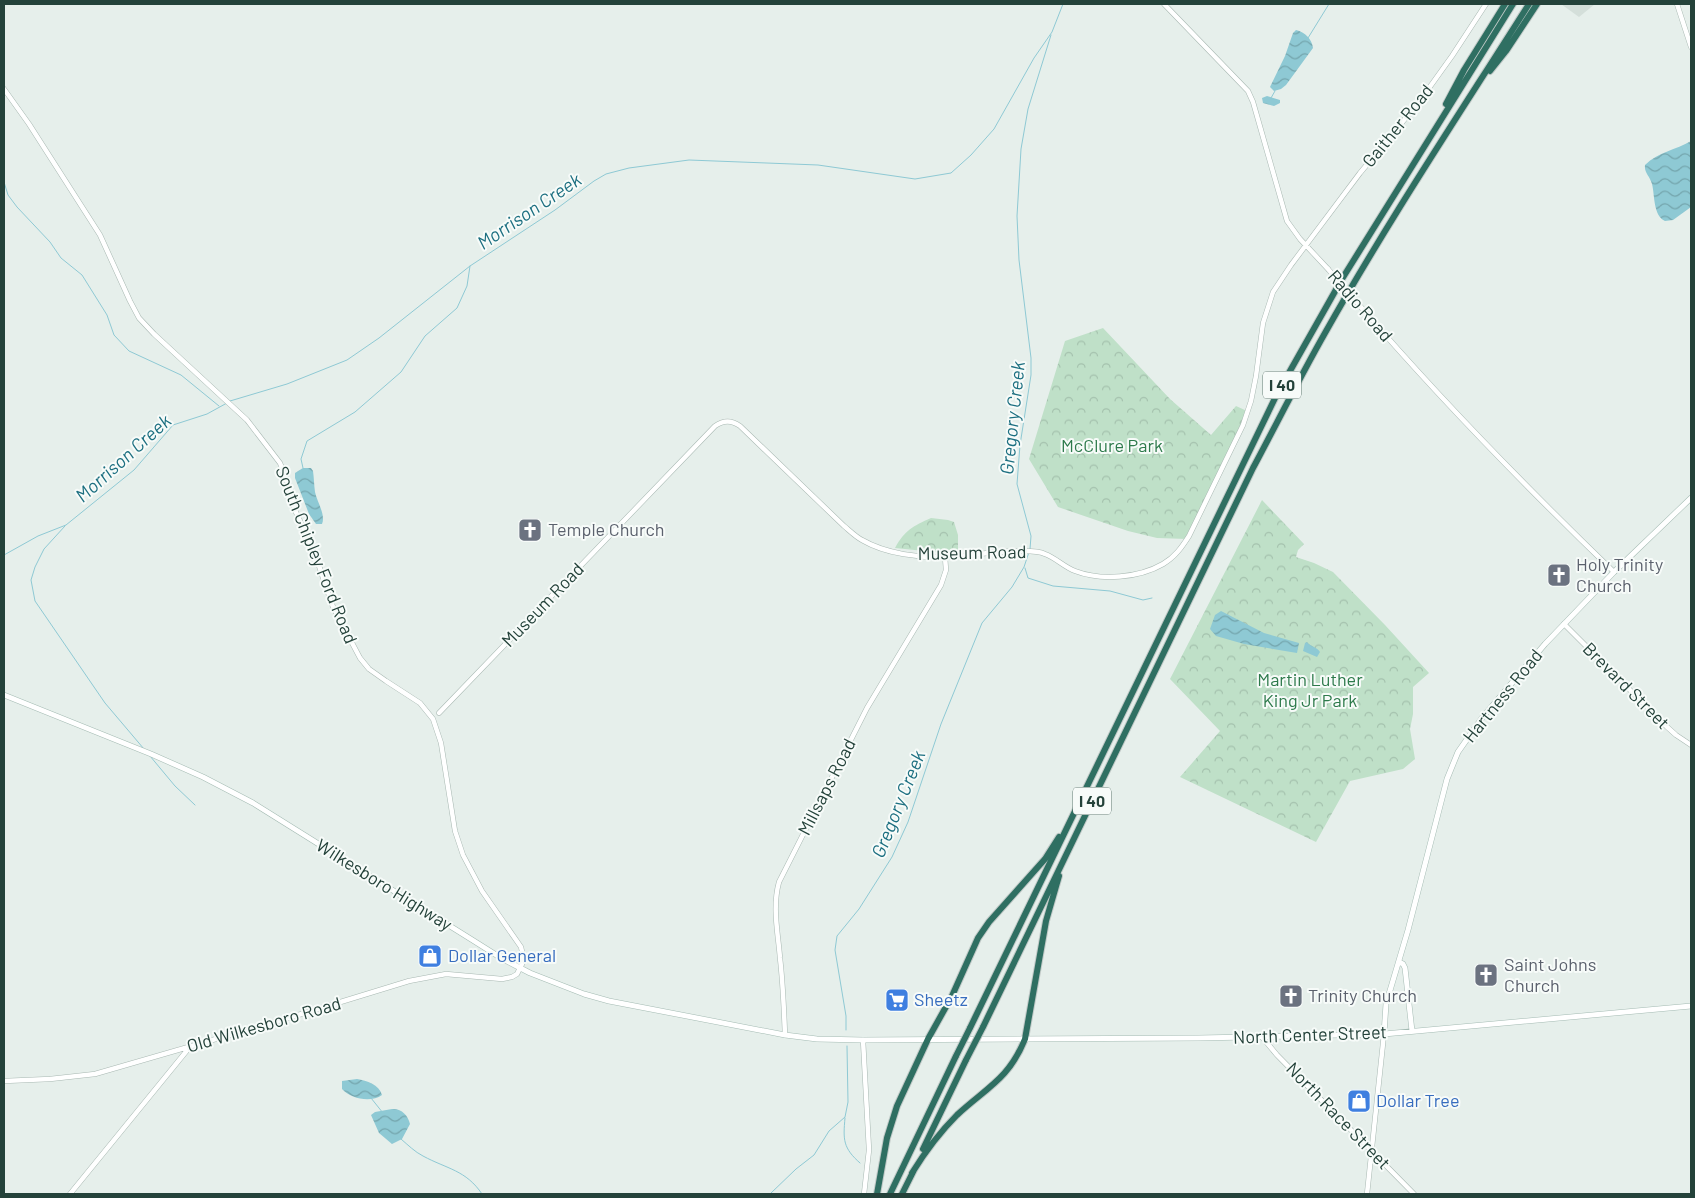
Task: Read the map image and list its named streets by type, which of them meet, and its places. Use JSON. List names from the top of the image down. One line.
{"streets":{"highway":["I 40"],"main road":["Hartness Road","Wilkesboro Highway","North Center Street"],"street":["Gaither Road","Radio Road","Museum Road","South Chipley Ford Road","Brevard Street","Millsaps Road","Old Wilkesboro Road","North Race Street"]},"crossings":[["Gaither Road","Radio Road"],["Gaither Road","Museum Road"],["Radio Road","Museum Road"],["Radio Road","Hartness Road"],["Museum Road","Millsaps Road"],["South Chipley Ford Road","Wilkesboro Highway"],["South Chipley Ford Road","Old Wilkesboro Road"],["Brevard Street","Hartness Road"],["Hartness Road","North Center Street"],["Millsaps Road","Wilkesboro Highway"],["Wilkesboro Highway","Old Wilkesboro Road"],["Wilkesboro Highway","North Center Street"],["North Center Street","North Race Street"]],"water":["Morrison Creek","Gregory Creek"],"parks":["McClure Park","Martin Luther King Jr Park"],"places":{"church":["Temple Church","Holy Trinity Church","Saint Johns Church","Trinity Church"],"shop":["Dollar General","Dollar Tree"],"supermarket":["Sheetz"]}}
